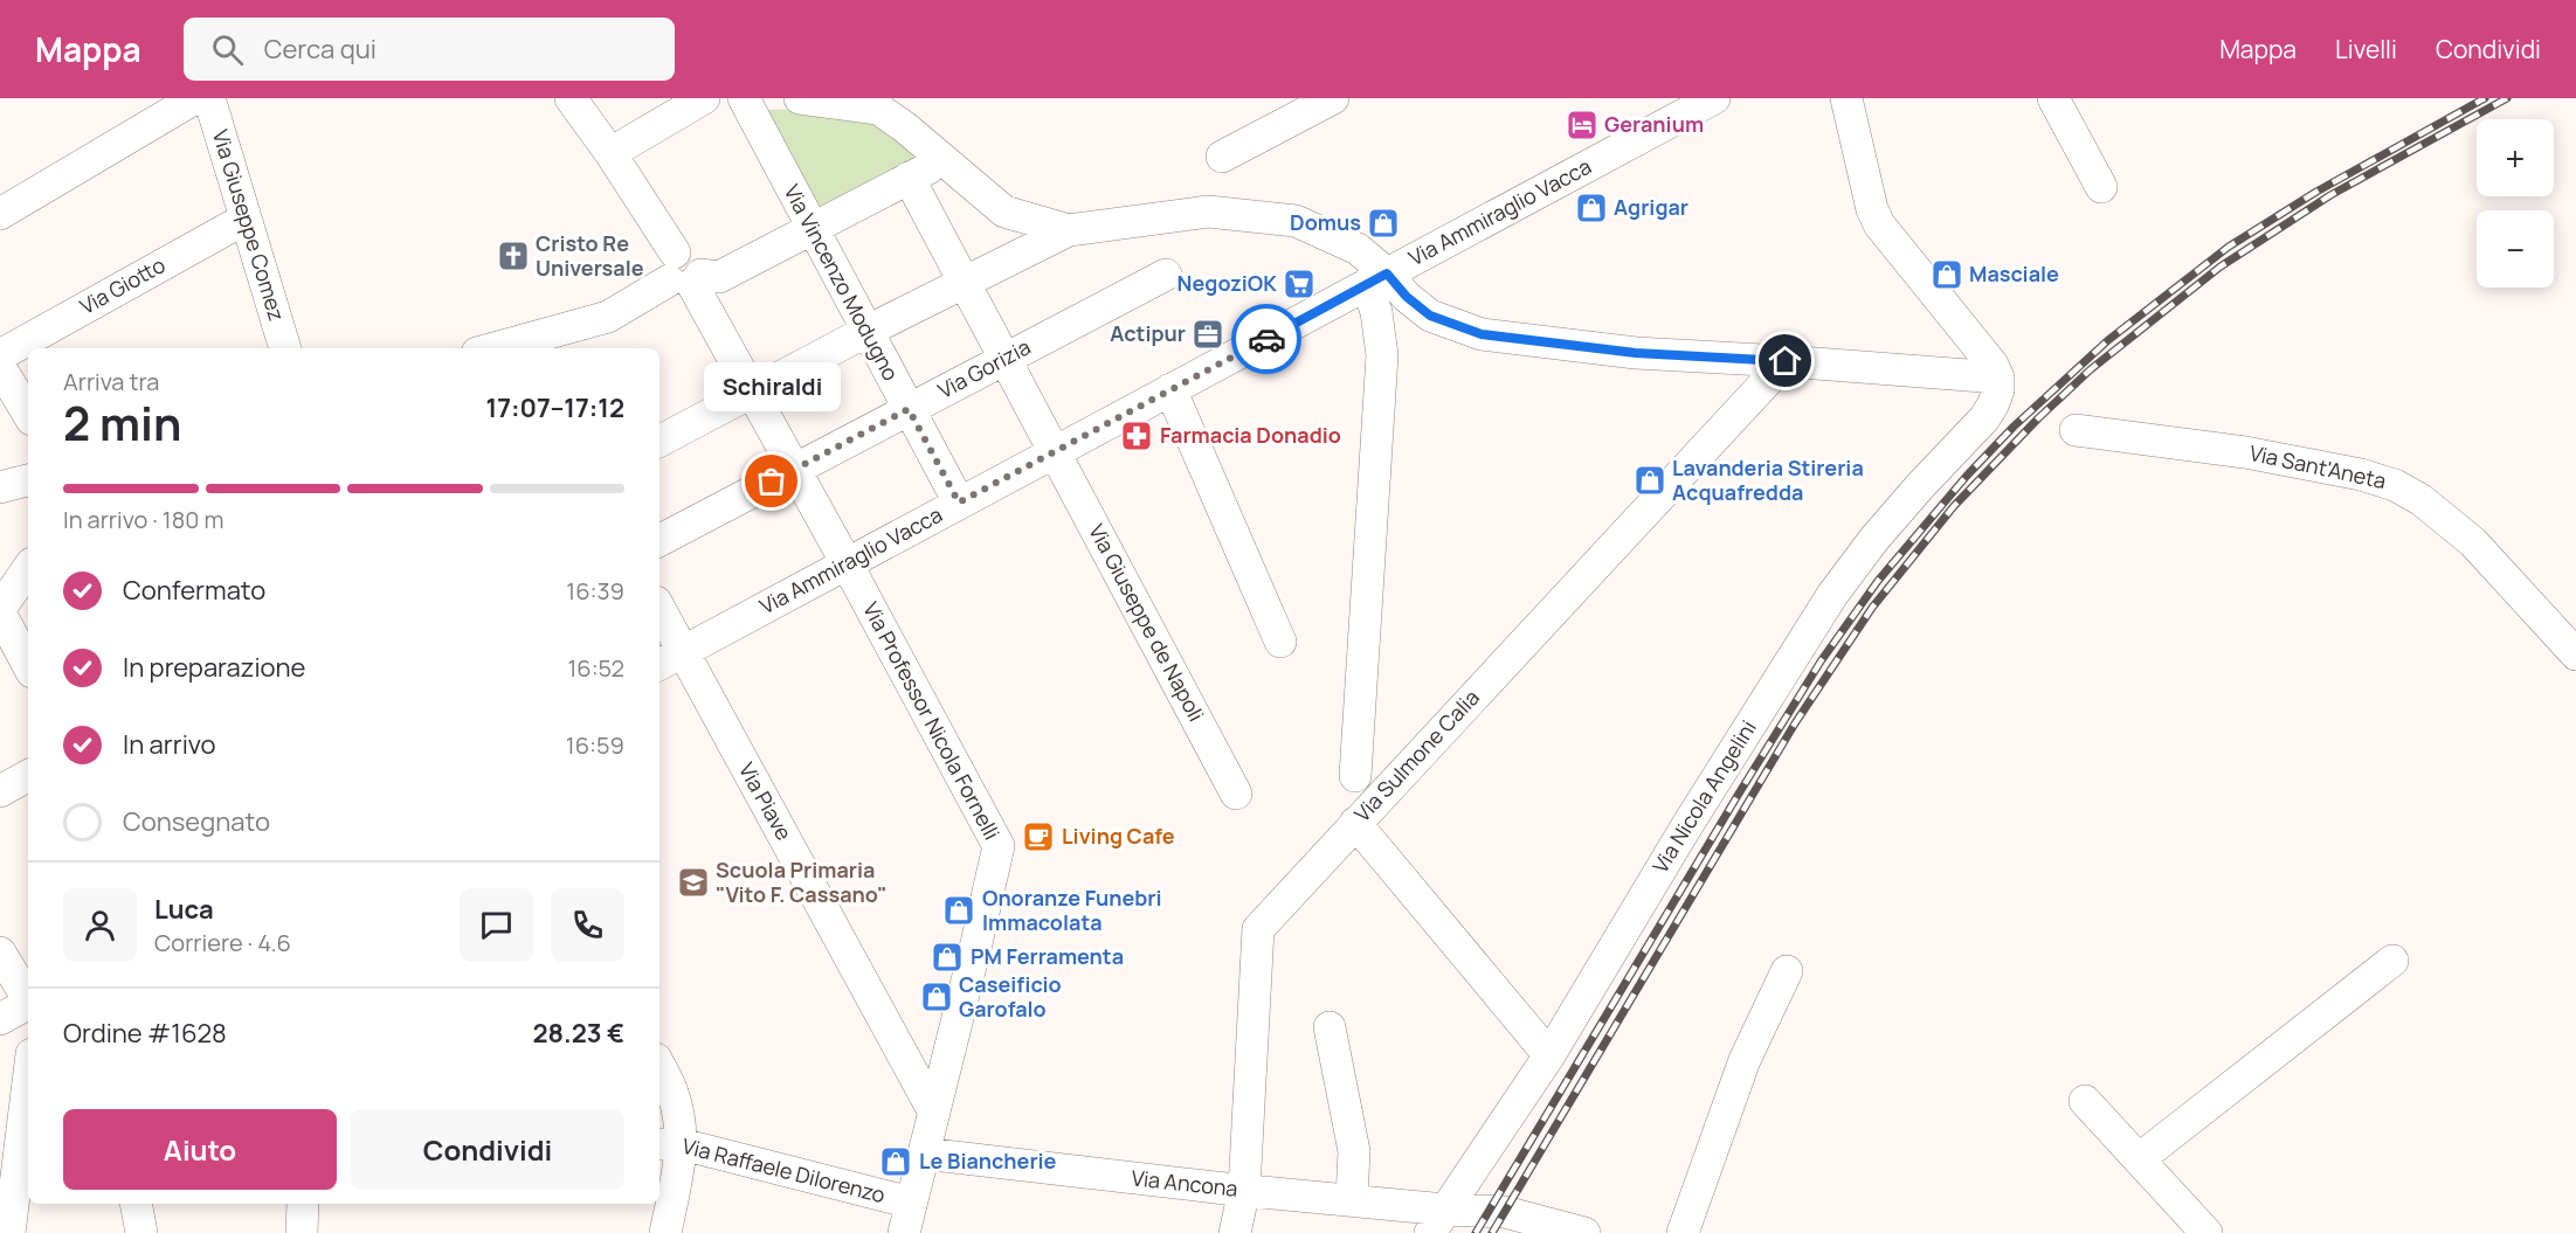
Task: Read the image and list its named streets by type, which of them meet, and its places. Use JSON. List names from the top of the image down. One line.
{"streets":{"street":["Via Ammiraglio Vacca","Via Giuseppe Comez","Via Vincenzo Modugno","Via Giotto","Via Gorizia","Via Sant'Aneta","Via Giuseppe de Napoli","Via Professor Nicola Fornelli","Via Sulmone Calia","Via Nicola Angelini","Via Piave","Via Raffaele Dilorenzo","Via Ancona"]},"crossings":[["Via Ammiraglio Vacca","Via Vincenzo Modugno"],["Via Ammiraglio Vacca","Via Giuseppe de Napoli"],["Via Ammiraglio Vacca","Via Professor Nicola Fornelli"],["Via Ammiraglio Vacca","Via Piave"],["Via Giuseppe Comez","Via Giotto"],["Via Vincenzo Modugno","Via Gorizia"],["Via Gorizia","Via Giuseppe de Napoli"],["Via Gorizia","Via Professor Nicola Fornelli"],["Via Professor Nicola Fornelli","Via Piave"],["Via Professor Nicola Fornelli","Via Raffaele Dilorenzo"],["Via Professor Nicola Fornelli","Via Ancona"],["Via Sulmone Calia","Via Ancona"],["Via Nicola Angelini","Via Ancona"]],"places":{"hotel":["Geranium"],"shop":["Agrigar","Domus","Masciale","Lavanderia Stireria Acquafredda","Onoranze Funebri Immacolata","PM Ferramenta","Caseificio Garofalo","Le Biancherie"],"church":["Cristo Re Universale"],"supermarket":["NegoziOK"],"office":["Actipur"],"pharmacy":["Farmacia Donadio"],"other":["Schiraldi"],"cafe":["Living Cafe"],"school or university":["Scuola Primaria \"Vito F. Cassano\""]},"page":{"header":"Mappa","search":"Cerca qui","nav":["Mappa","Livelli","Condividi"],"map_buttons":["+","−"],"heading":["2 min","Arriva tra","17:07–17:12"],"panel":["Luca","Corriere · 4.6","Ordine #1628","28.23 €"],"bubble":"Schiraldi","bar":"In arrivo · 180 m","list":[["Confermato","16:39"],["In preparazione","16:52"],["In arrivo","16:59"],"Consegnato"],"buttons":["Aiuto","Condividi"]}}
